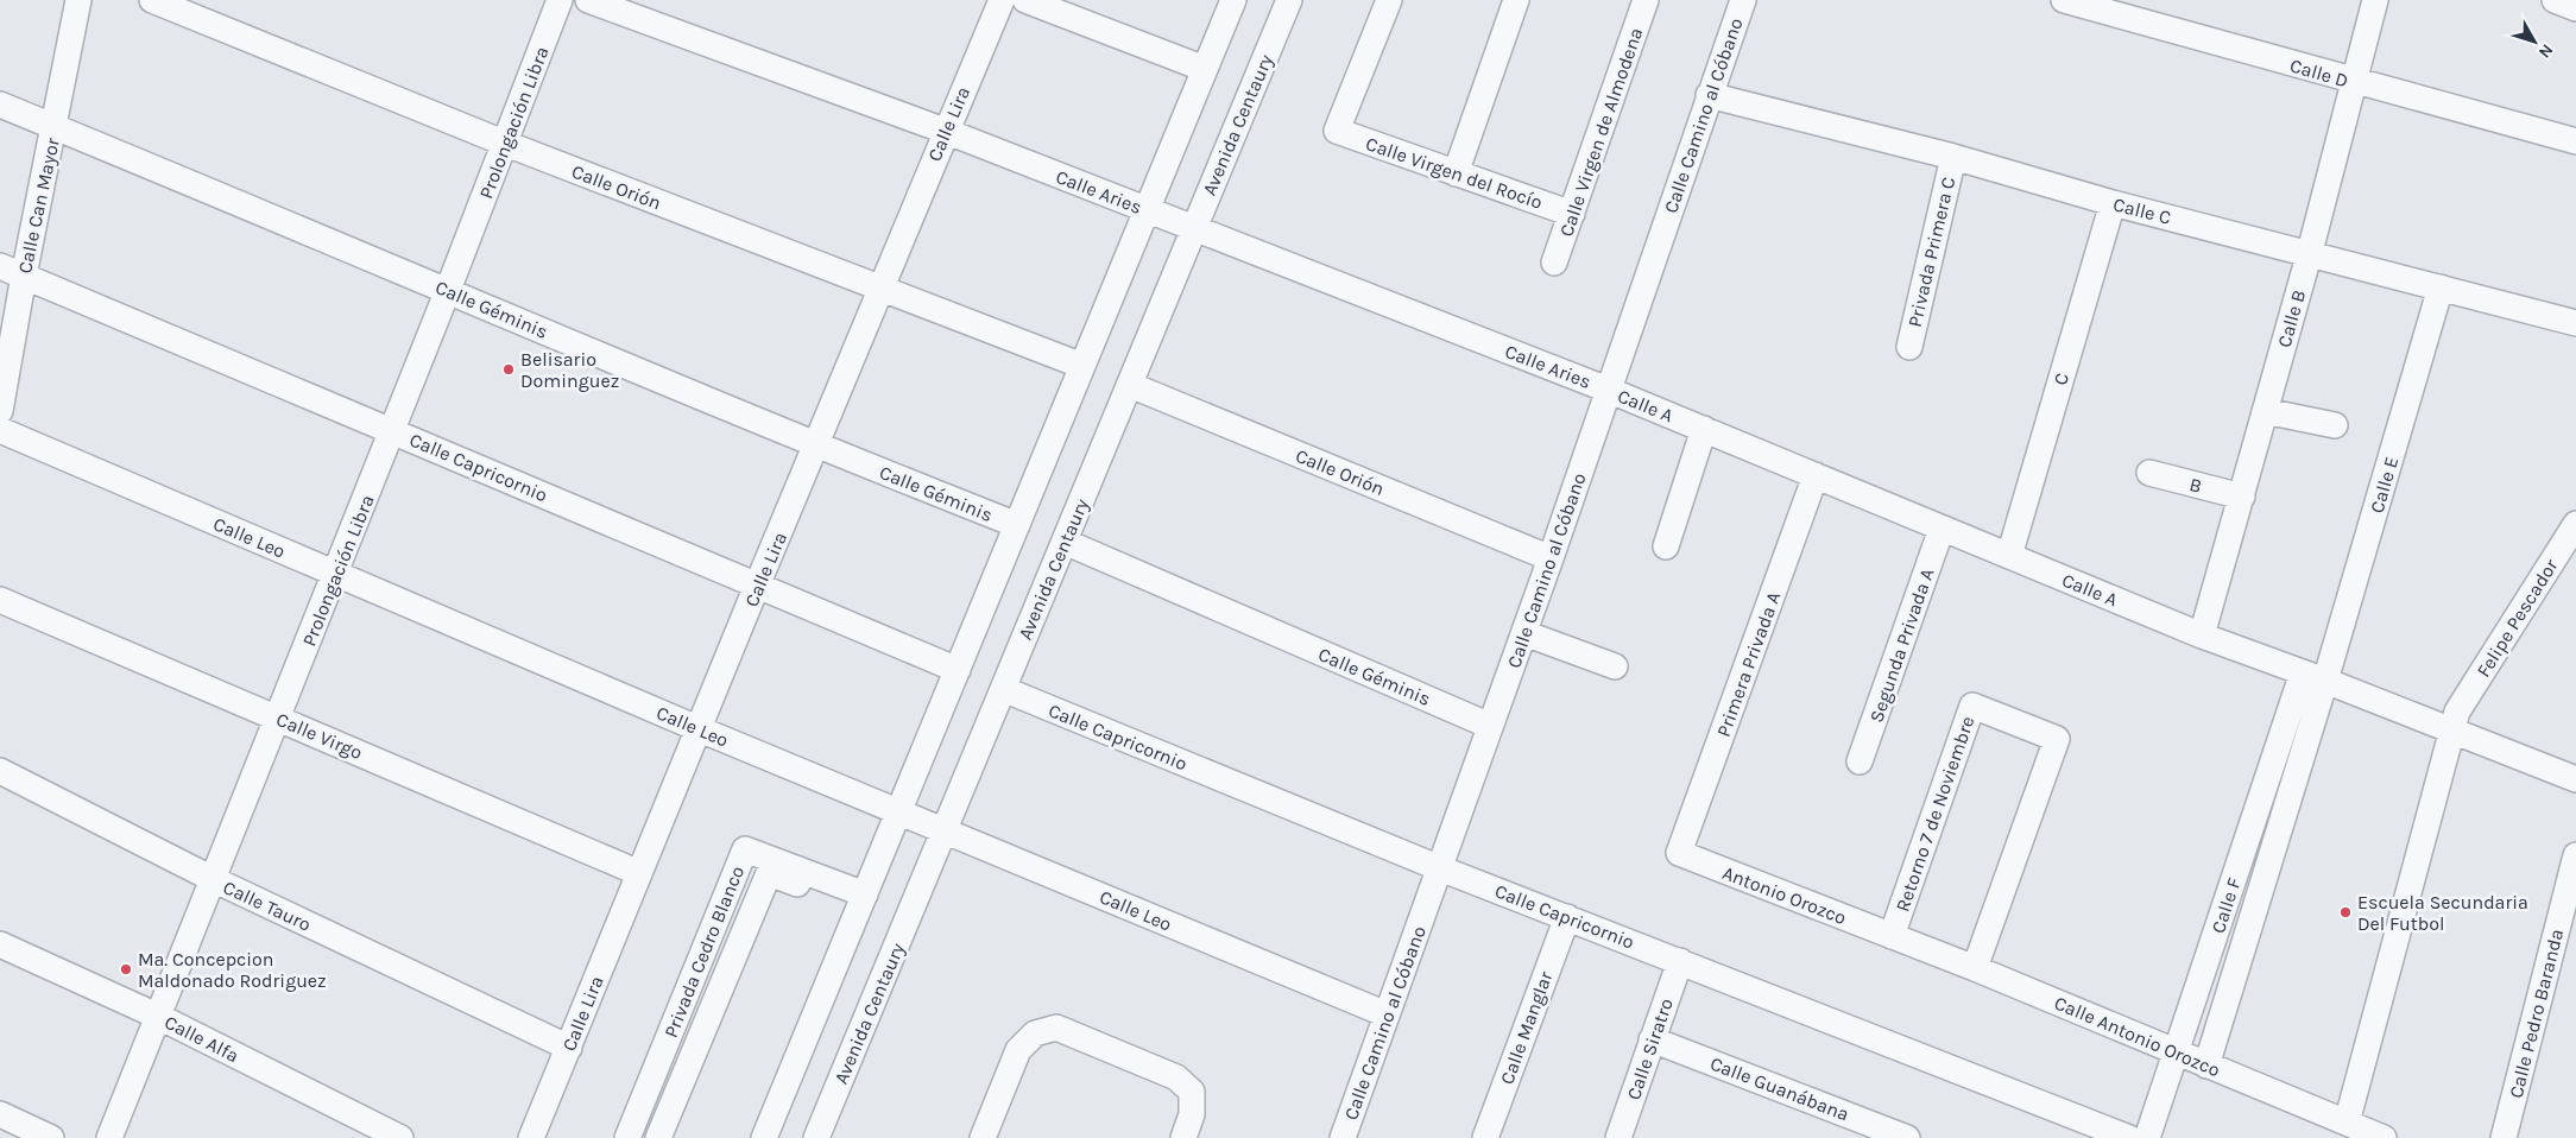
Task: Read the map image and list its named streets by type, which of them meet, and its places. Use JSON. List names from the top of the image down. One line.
{"streets":{"street":["Calle D","Calle Camino al Cóbano","Prolongación Libra","Calle Lira","Avenida Centaury","Calle Virgen de Almodena","Calle Virgen del Rocío","Calle Orión","Calle Aries","Calle Can Mayor","Calle C","Privada Primera C","Calle Géminis","Calle B","C","Calle A","Calle Capricornio","B","Calle E","Calle Leo","Felipe Pescador","Segunda Privada A","Primera Privada A","Calle Virgo","Retorno 7 de Noviembre","Antonio Orozco","Calle Tauro","Calle F","Privada Cedro Blanco","Calle Pedro Baranda","Calle Manglar","Calle Antonio Orozco","Calle Alfa","Calle Siratro","Calle Guanábana"]},"crossings":[["Calle D","Calle B"],["Calle Camino al Cóbano","Calle Orión"],["Calle Camino al Cóbano","Calle Aries"],["Calle Camino al Cóbano","Calle C"],["Calle Camino al Cóbano","Calle Géminis"],["Calle Camino al Cóbano","Calle A"],["Calle Camino al Cóbano","Calle Capricornio"],["Calle Camino al Cóbano","Calle Leo"],["Prolongación Libra","Calle Orión"],["Prolongación Libra","Calle Géminis"],["Prolongación Libra","Calle Capricornio"],["Prolongación Libra","Calle Leo"],["Prolongación Libra","Calle Virgo"],["Prolongación Libra","Calle Tauro"],["Prolongación Libra","Calle Alfa"],["Calle Lira","Calle Orión"],["Calle Lira","Calle Aries"],["Calle Lira","Calle Géminis"],["Calle Lira","Calle Capricornio"],["Calle Lira","Calle Leo"],["Calle Lira","Calle Virgo"],["Calle Lira","Calle Tauro"],["Avenida Centaury","Calle Orión"],["Avenida Centaury","Calle Aries"],["Avenida Centaury","Calle Géminis"],["Avenida Centaury","Calle Capricornio"],["Avenida Centaury","Calle Leo"],["Calle Virgen de Almodena","Calle Virgen del Rocío"],["Calle Aries","Calle A"],["Calle Can Mayor","Calle Géminis"],["Calle Can Mayor","Calle Capricornio"],["Calle C","Privada Primera C"],["Calle C","Calle B"],["Calle C","C"],["Calle C","Calle E"],["Calle B","Calle A"],["Calle B","B"],["C","Calle A"],["Calle A","Calle E"],["Calle A","Felipe Pescador"],["Calle A","Segunda Privada A"],["Calle A","Primera Privada A"],["Calle A","Calle F"],["Calle Capricornio","Calle Manglar"],["Calle Capricornio","Calle Siratro"],["Calle E","Calle F"],["Felipe Pescador","Calle Antonio Orozco"],["Primera Privada A","Antonio Orozco"],["Retorno 7 de Noviembre","Antonio Orozco"],["Retorno 7 de Noviembre","Calle Antonio Orozco"],["Antonio Orozco","Calle Antonio Orozco"],["Calle F","Calle Antonio Orozco"],["Calle Siratro","Calle Guanábana"]],"places":["Belisario Dominguez","Escuela Secundaria Del Futbol","Ma. Concepcion Maldonado Rodriguez"],"north":"bottom right"}
